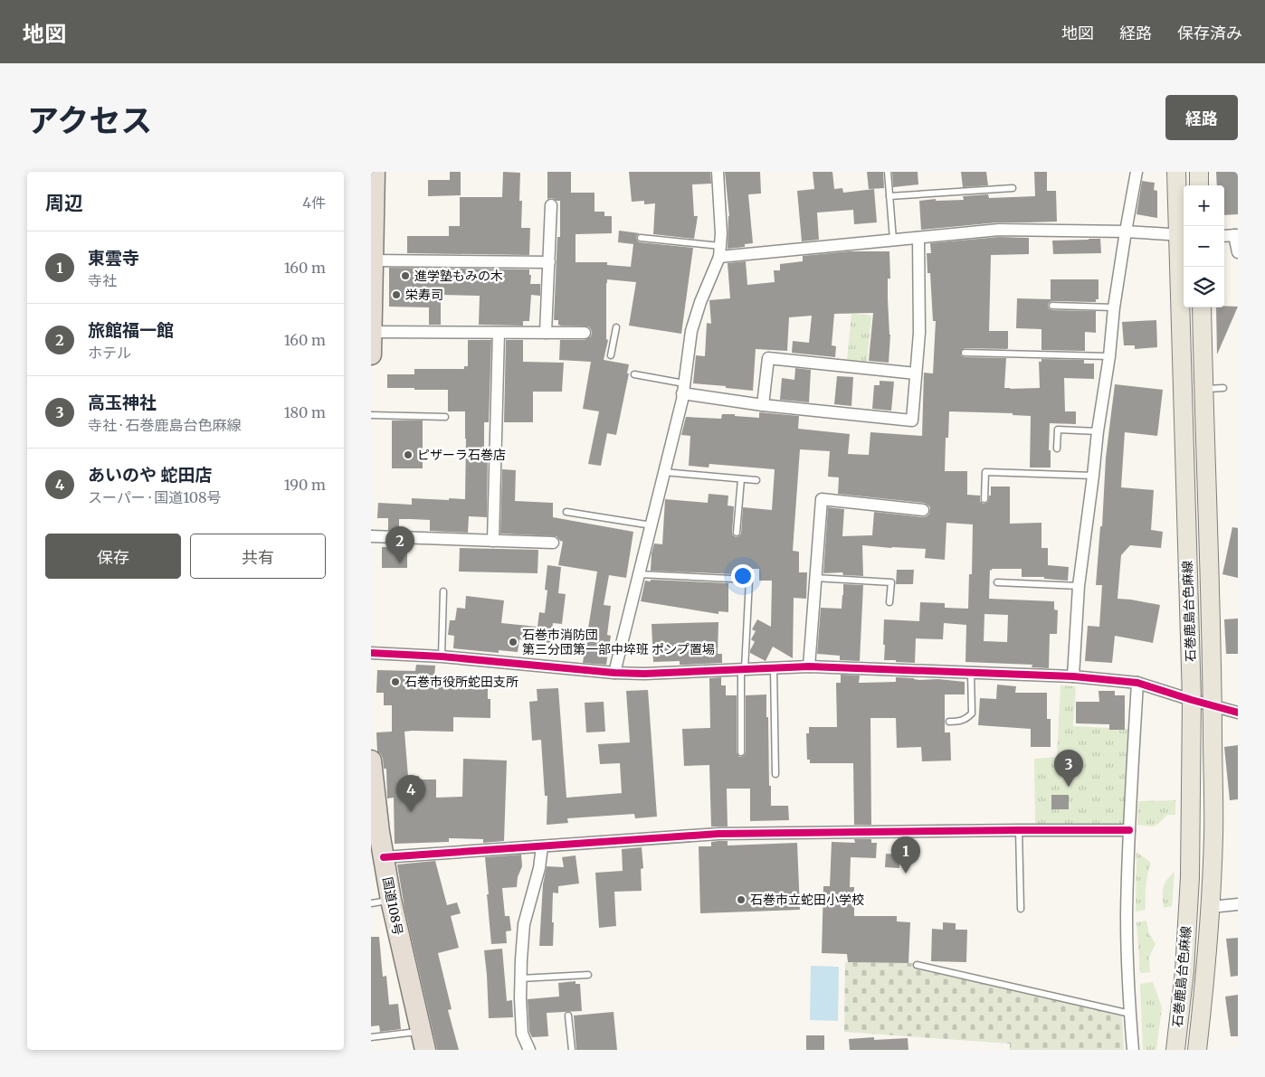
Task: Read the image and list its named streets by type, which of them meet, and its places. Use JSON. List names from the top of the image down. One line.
{"streets":{"highway":["国道108号"],"main road":["石巻鹿島台色麻線"]},"places":["進学塾もみの木","栄寿司","ピザーラ石巻店","石巻市消防団 第三分団第一部中埣班 ポンプ置場","石巻市役所蛇田支所","石巻市立蛇田小学校"],"page":{"header":"地図","nav":["地図","経路","保存済み"],"title":"アクセス","buttons":["経路",["保存","共有"]],"heading":["周辺","4件"],"map_buttons":["+","−"],"list":[{"mark":"1","name":"東雲寺","note":"寺社","value":"160 m"},{"mark":"2","name":"旅館福一館","note":"ホテル","value":"160 m"},{"mark":"3","name":"高玉神社","note":"寺社 · 石巻鹿島台色麻線","value":"180 m"},{"mark":"4","name":"あいのや 蛇田店","note":"スーパー · 国道108号","value":"190 m"}],"pins":["2","3","4","1"]}}
